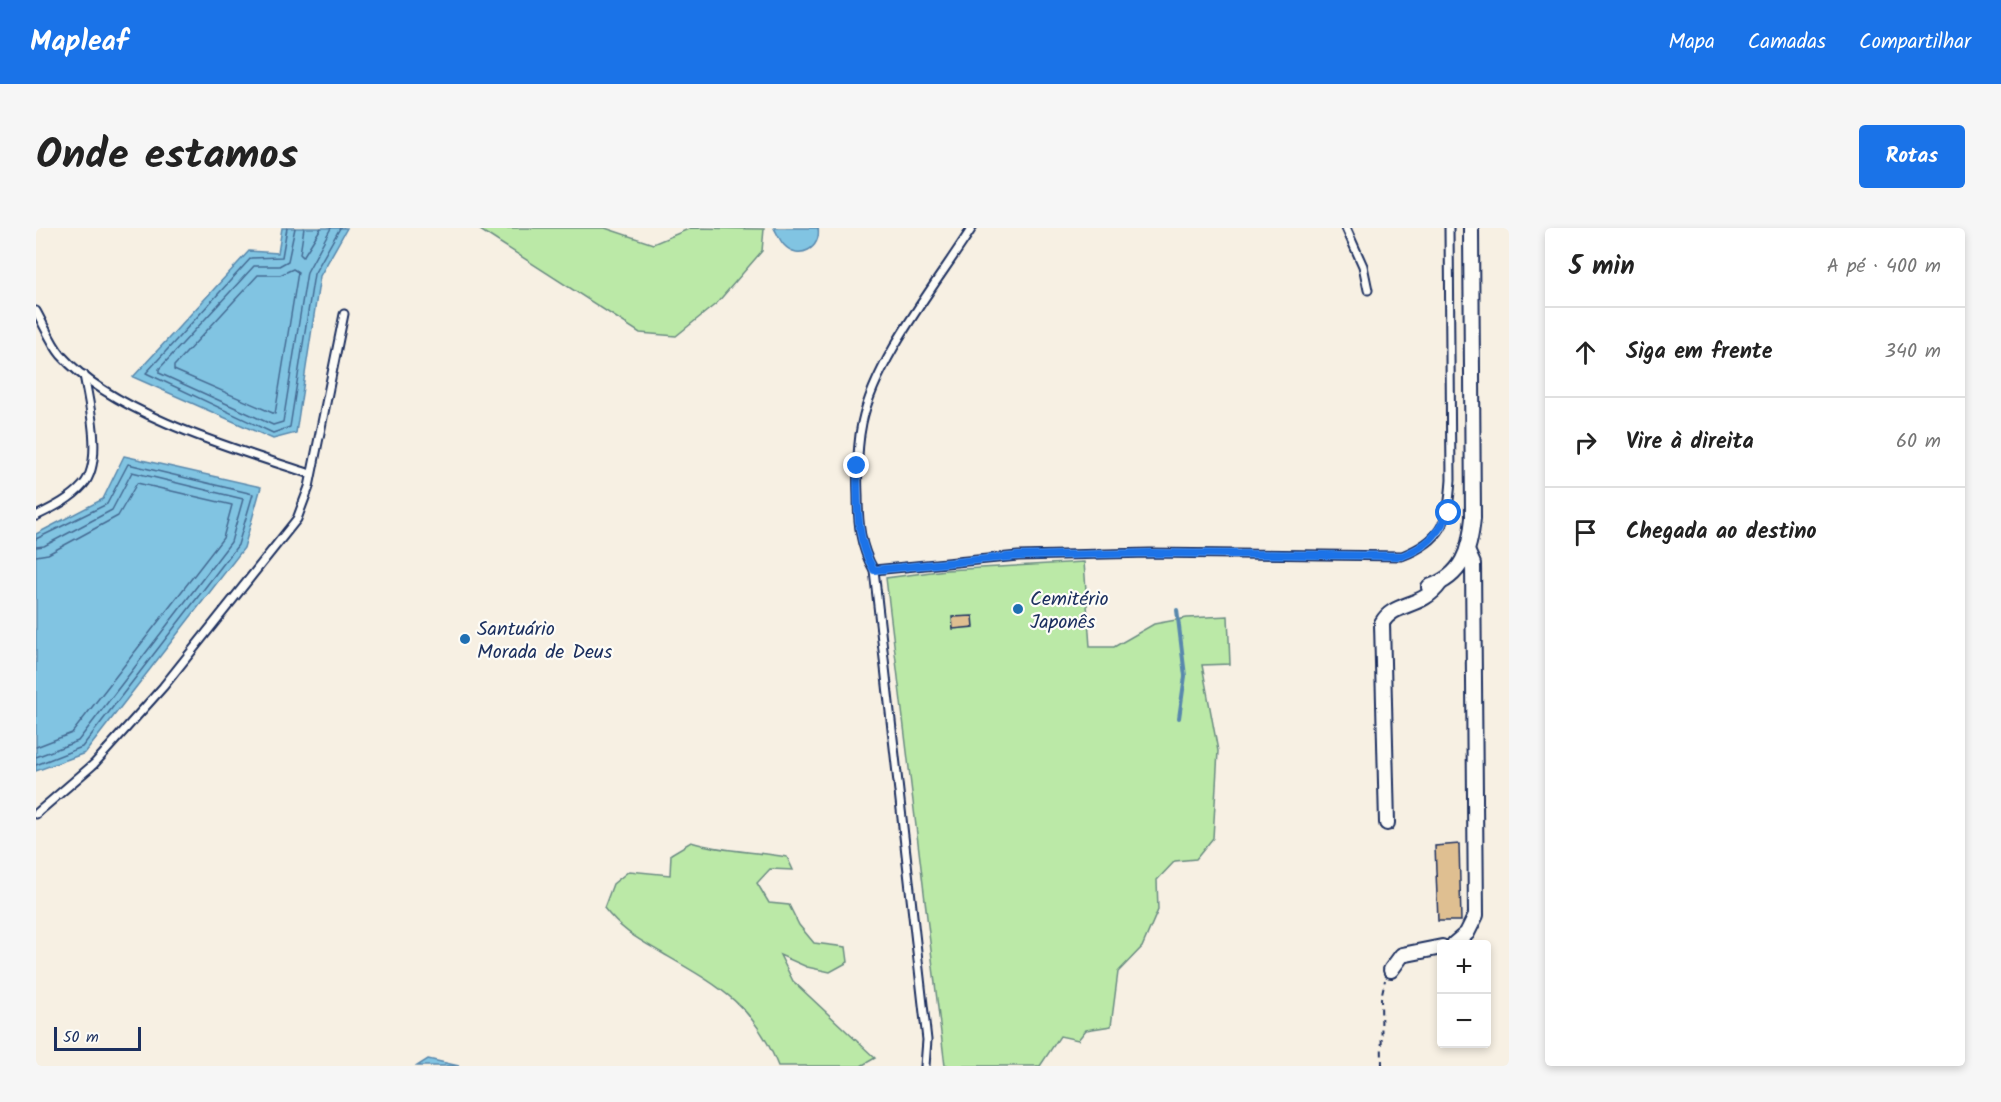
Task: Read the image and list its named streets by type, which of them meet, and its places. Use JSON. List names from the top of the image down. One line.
{"places":["Cemitério Japonês","Santuário Morada de Deus"],"scale_bar":"50 m","page":{"header":"Mapleaf","nav":["Mapa","Camadas","Compartilhar"],"title":"Onde estamos","buttons":"Rotas","heading":["5 min","A pé · 400 m"],"list":[["Siga em frente","340 m"],["Vire à direita","60 m"],"Chegada ao destino"],"map_buttons":["+","−"],"scale":"50 m"}}
